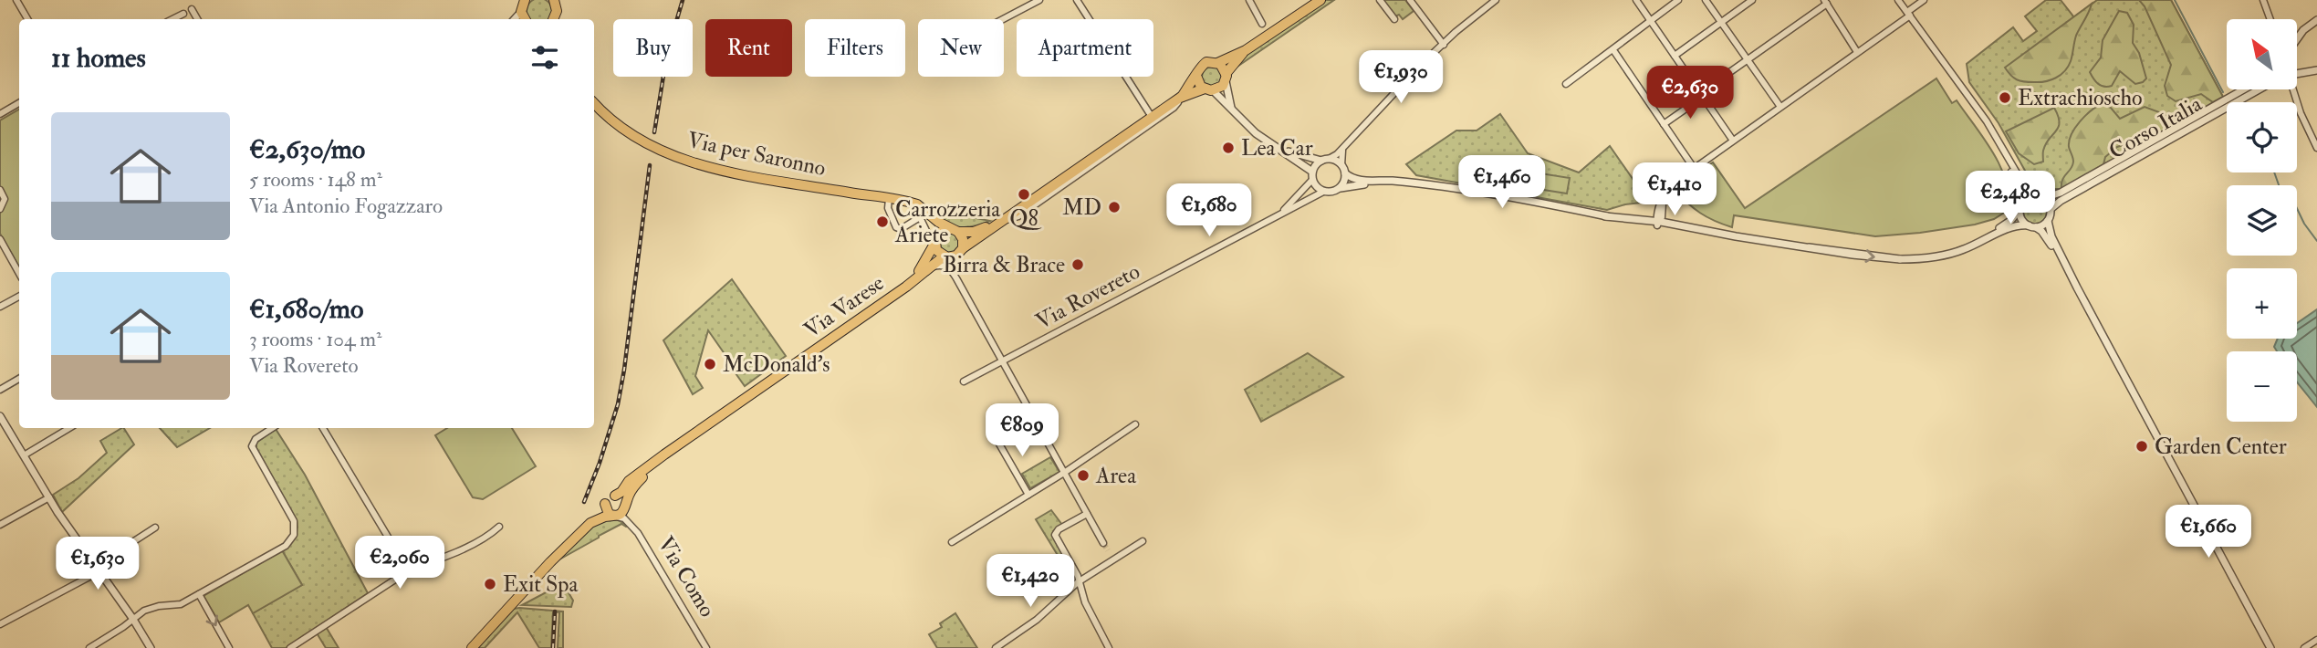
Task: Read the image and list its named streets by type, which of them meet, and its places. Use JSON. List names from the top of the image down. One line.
{"streets":{"main road":["Via per Saronno","Via Varese"],"street":["Corso Italia","Via Rovereto","Via Como"]},"crossings":[["Via per Saronno","Via Varese"],["Via Varese","Via Como"]],"places":["Extrachioscho","Lea Car","Q8","MD","Carrozzeria Ariete","Birra & Brace","McDonald's","Garden Center","Area","Exit Spa"],"north":"top left","page":{"map_buttons":["+","−"],"chip":["Buy","Rent","Filters","New","Apartment"],"heading":"11 homes","price":["€1,930","€2,630","€1,460","€1,410","€2,480","€1,680","€809","€1,660","€2,060","€1,630","€1,420"],"list":[{"name":"€2,630/mo","note":"5 rooms · 148 m² · Via Antonio Fogazzaro"},{"name":"€1,680/mo","note":"3 rooms · 104 m² · Via Rovereto"}]}}
